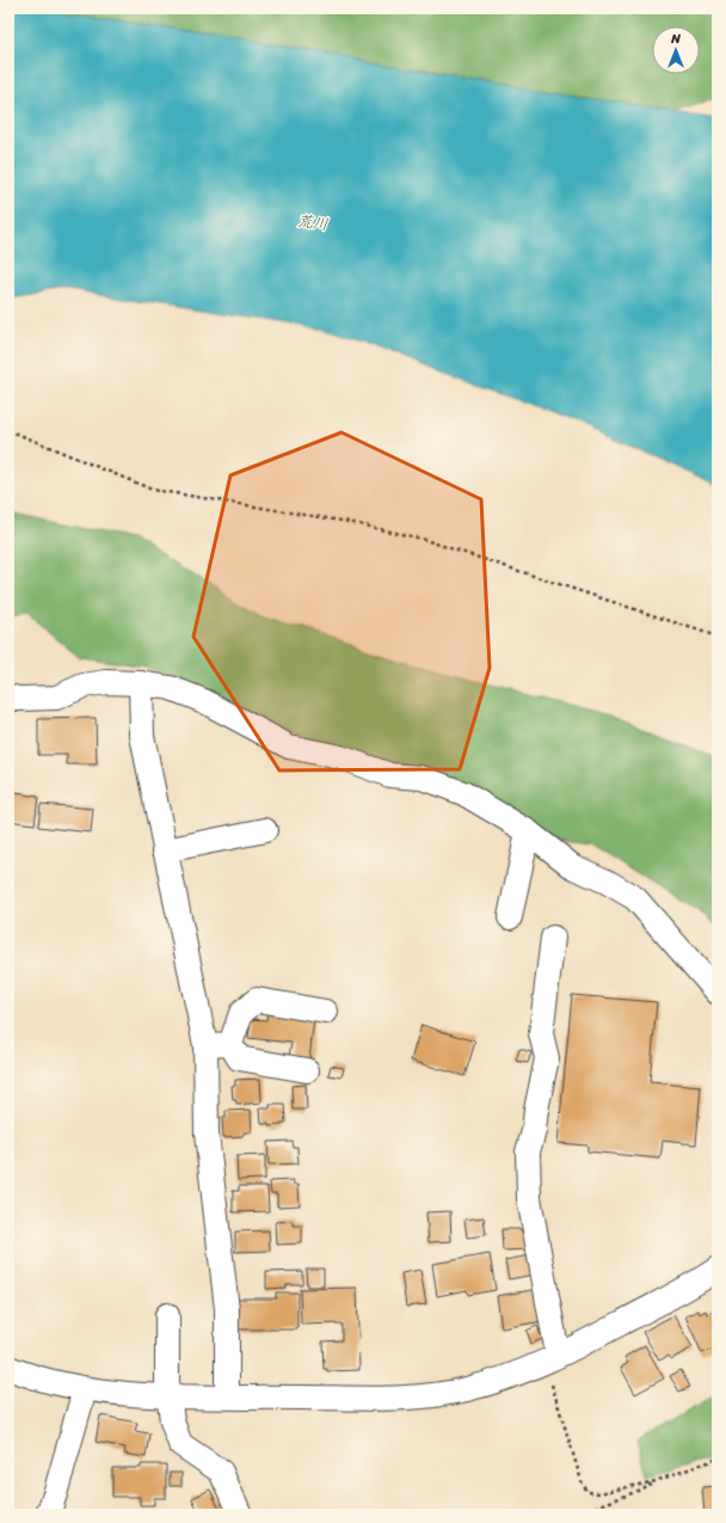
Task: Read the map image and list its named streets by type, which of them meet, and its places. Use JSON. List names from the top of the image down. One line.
{"water":["荒川"],"north":"top"}
